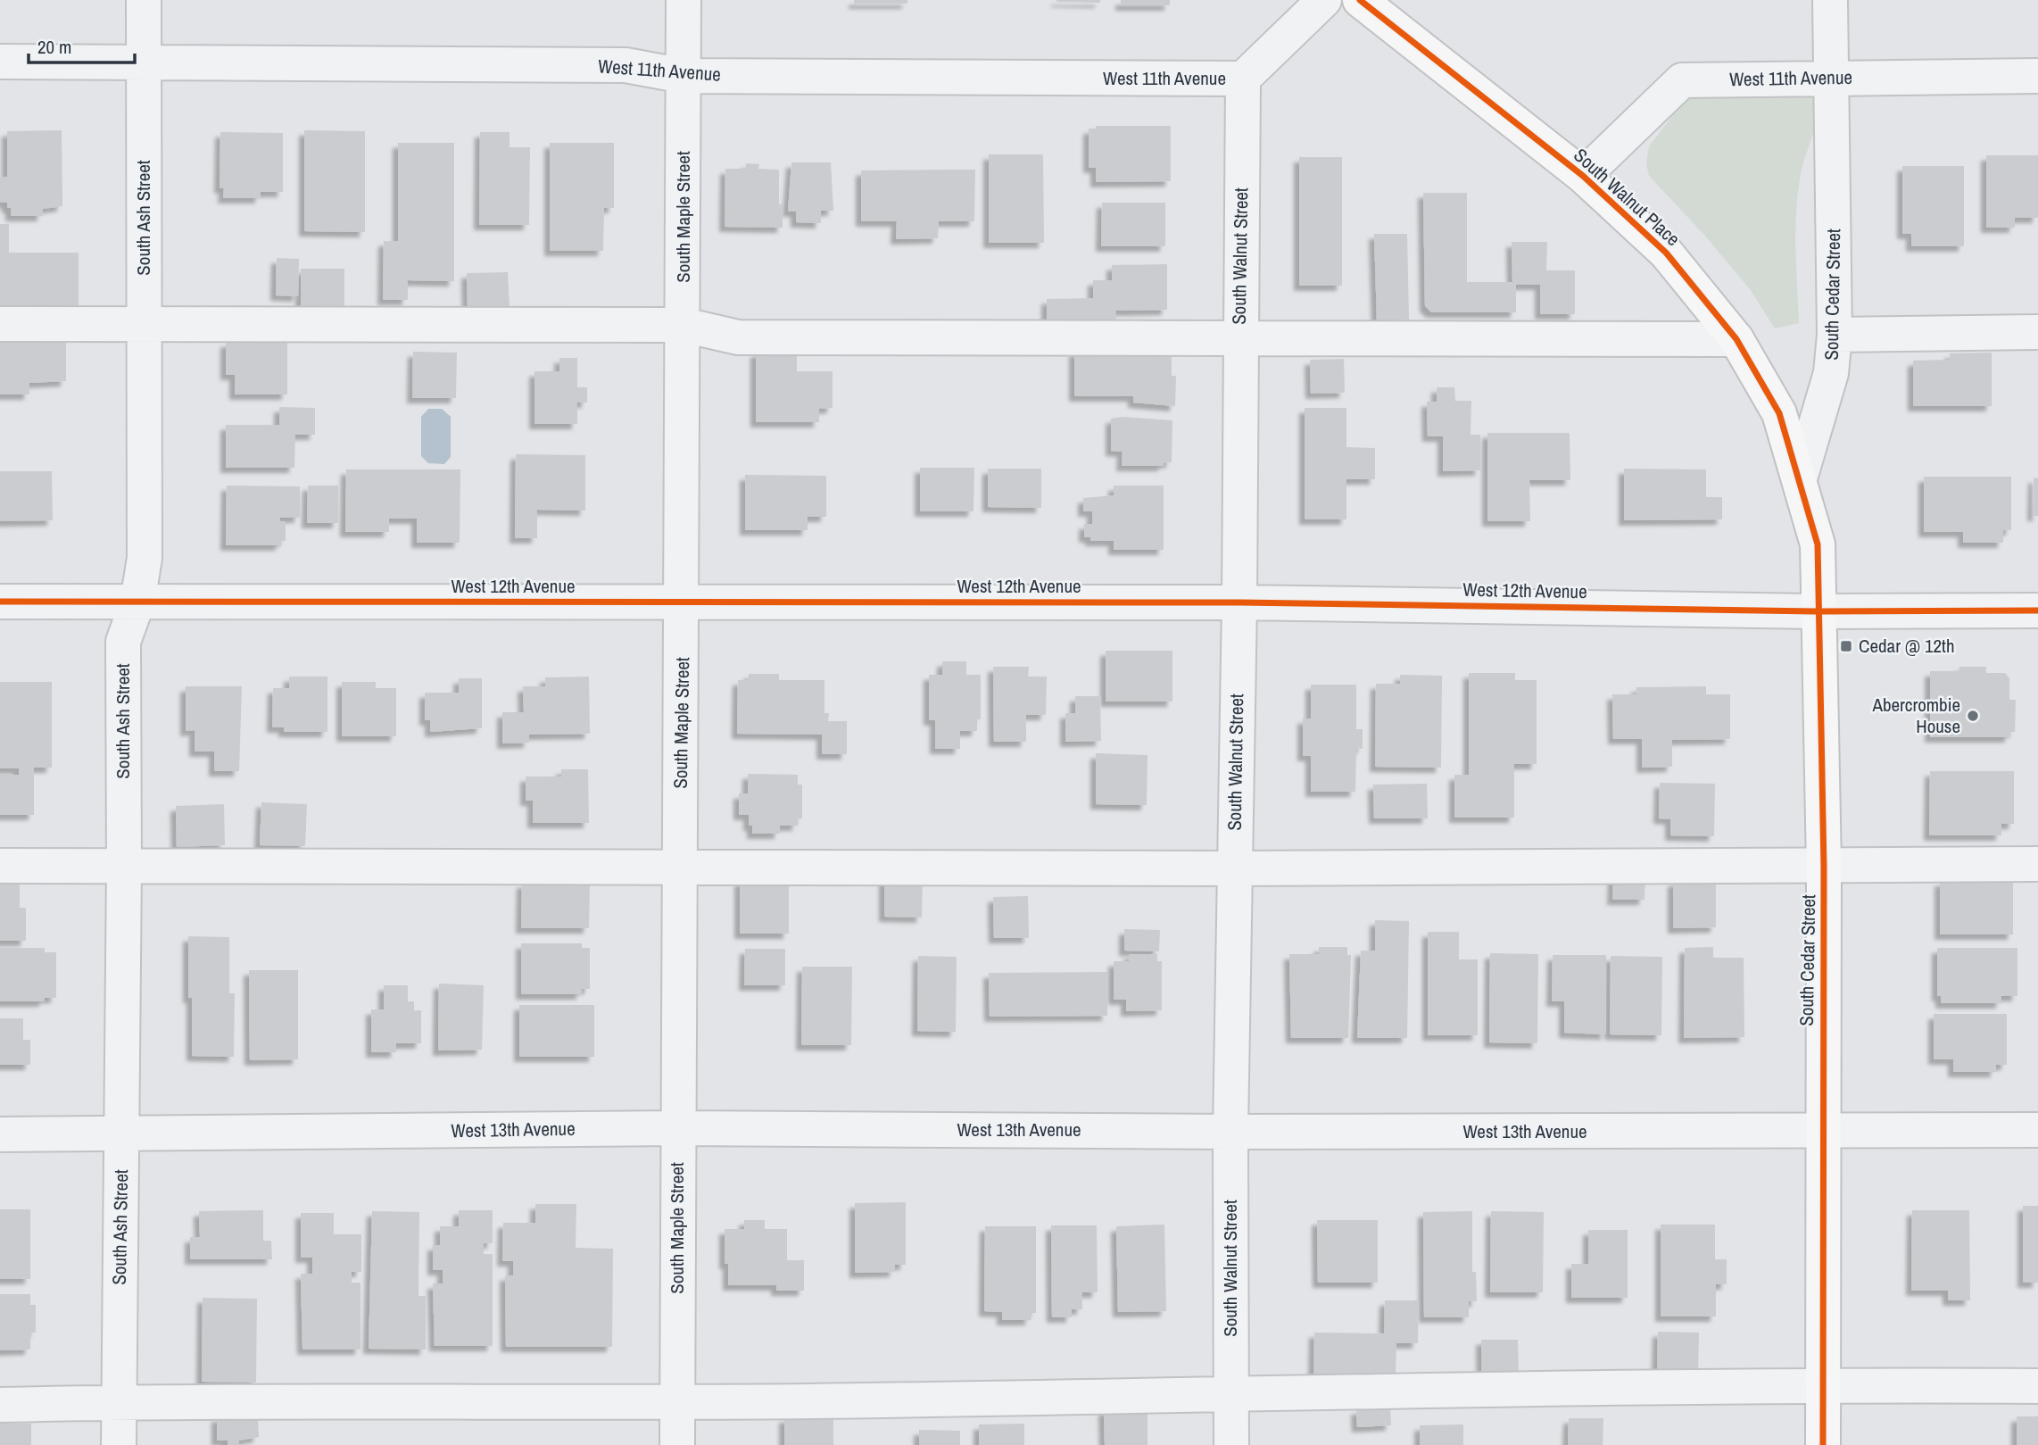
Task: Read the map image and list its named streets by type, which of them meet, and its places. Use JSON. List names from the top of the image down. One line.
{"streets":{"main road":["South Walnut Place","South Cedar Street"],"street":["West 11th Avenue","South Maple Street","South Ash Street","South Walnut Street","West 12th Avenue","West 13th Avenue"]},"crossings":[["West 11th Avenue","South Walnut Place"],["West 11th Avenue","South Maple Street"],["West 11th Avenue","South Ash Street"],["West 11th Avenue","South Walnut Street"],["West 11th Avenue","South Cedar Street"],["South Walnut Place","South Cedar Street"],["South Maple Street","West 12th Avenue"],["South Maple Street","West 13th Avenue"],["South Ash Street","West 12th Avenue"],["South Ash Street","West 13th Avenue"],["South Walnut Street","West 12th Avenue"],["South Walnut Street","West 13th Avenue"],["South Cedar Street","West 12th Avenue"],["South Cedar Street","West 13th Avenue"]],"places":{"transit":["Cedar @ 12th"],"other":["Abercrombie House"]},"scale_bar":"20 m"}
